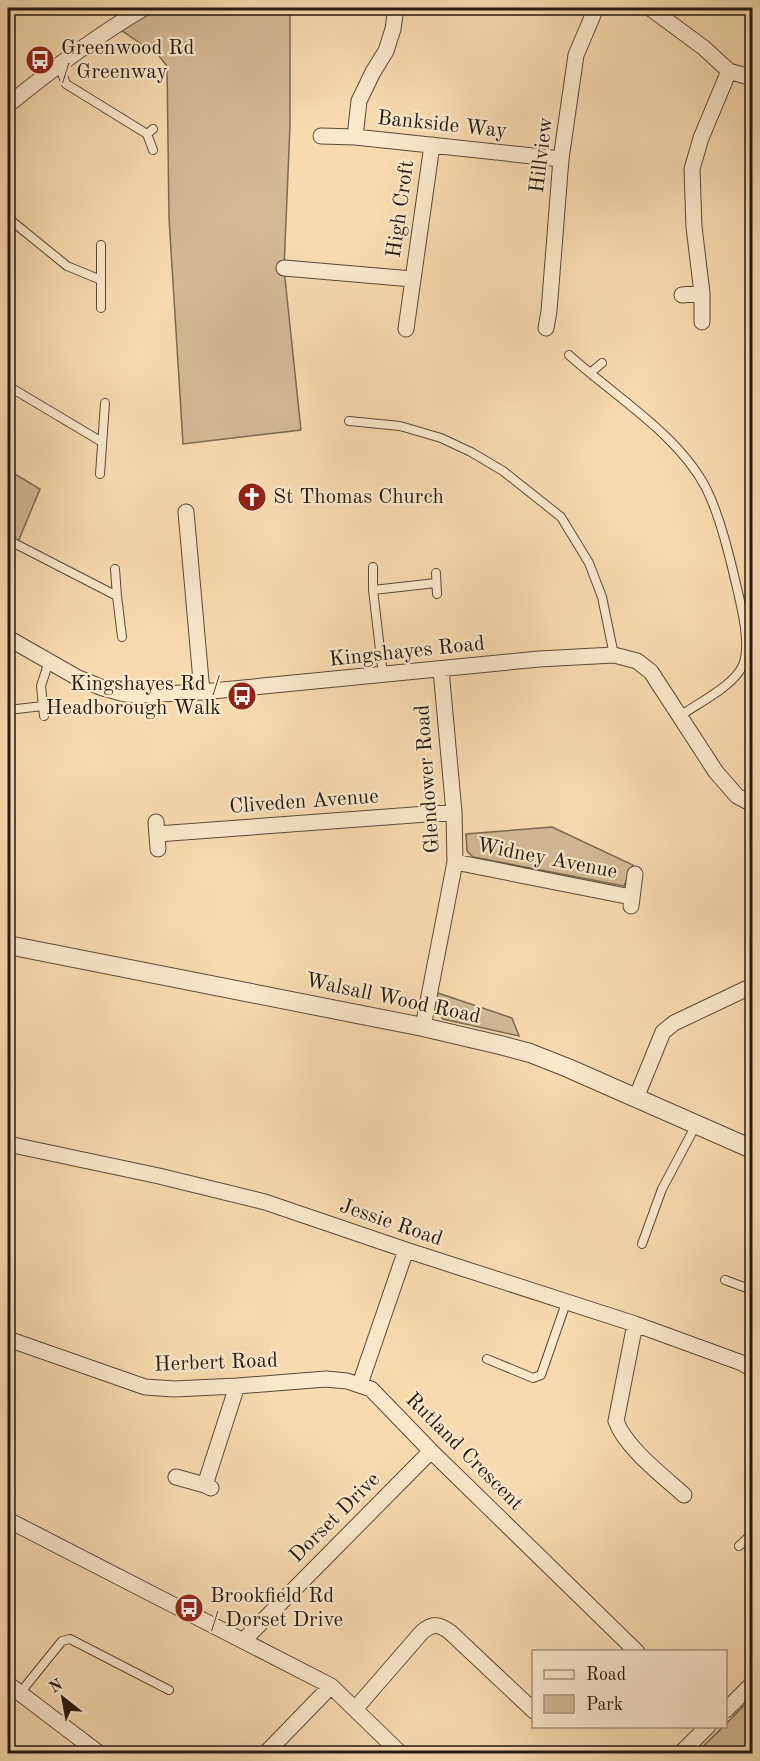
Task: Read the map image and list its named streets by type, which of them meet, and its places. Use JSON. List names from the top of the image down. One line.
{"streets":{"street":["Bankside Way","Hillview","High Croft","Kingshayes Road","Glendower Road","Cliveden Avenue","Widney Avenue","Walsall Wood Road","Jessie Road","Herbert Road","Rutland Crescent","Dorset Drive"]},"crossings":[["Bankside Way","Hillview"],["Bankside Way","High Croft"],["Kingshayes Road","Glendower Road"],["Glendower Road","Cliveden Avenue"],["Glendower Road","Widney Avenue"],["Glendower Road","Walsall Wood Road"],["Herbert Road","Rutland Crescent"],["Rutland Crescent","Dorset Drive"]],"places":{"bus stop":["Greenwood Rd / Greenway","Kingshayes Rd / Headborough Walk","Brookfield Rd / Dorset Drive"],"church":["St Thomas Church"]},"legend":["Road","Park"],"north":"top left"}
